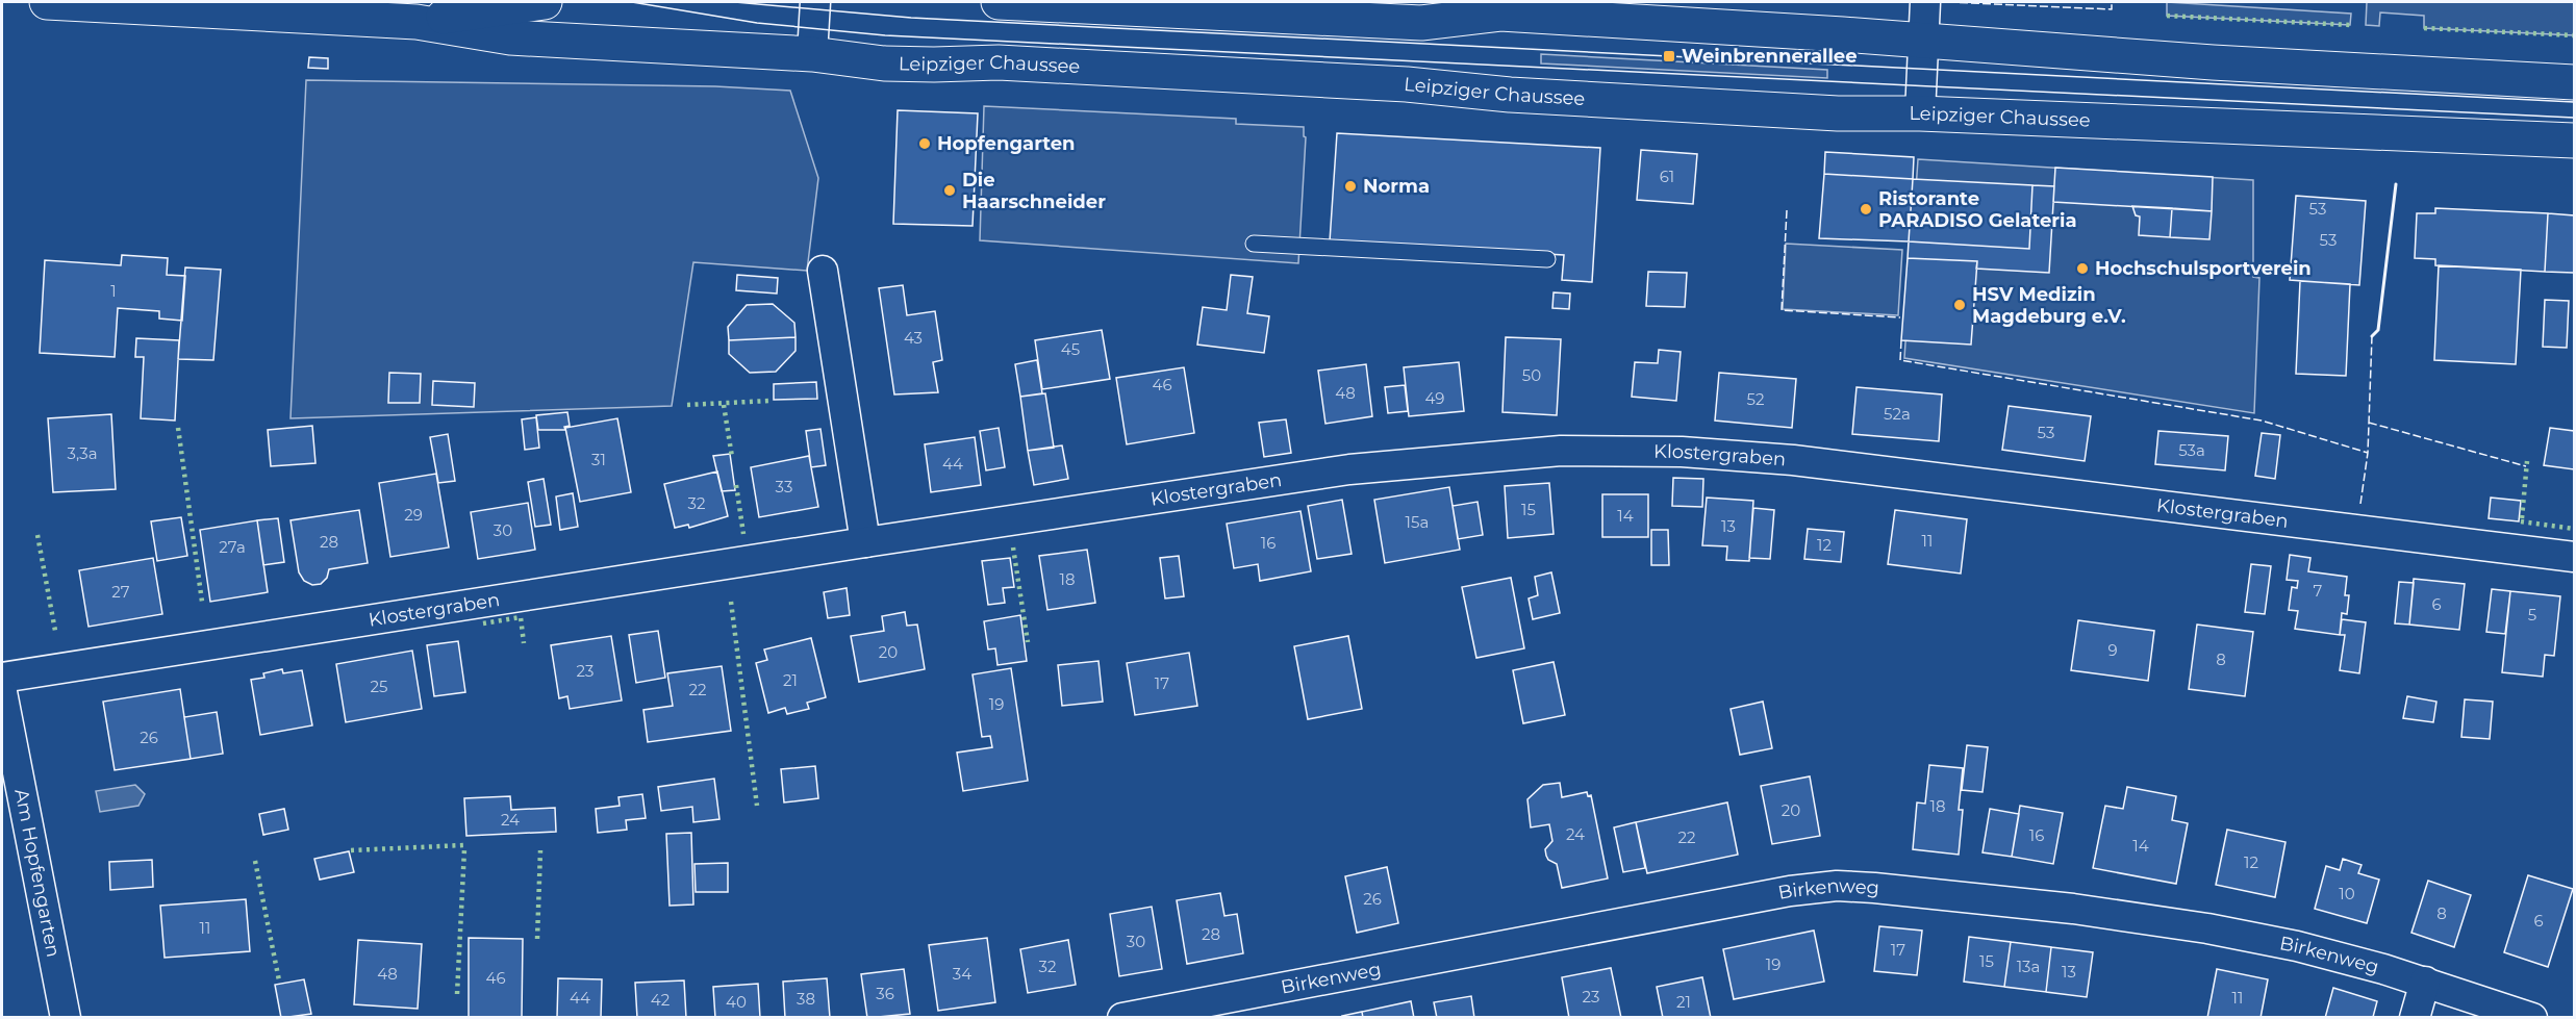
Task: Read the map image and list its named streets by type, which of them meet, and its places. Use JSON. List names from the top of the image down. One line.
{"streets":{"main road":["Leipziger Chaussee"],"street":["Klostergraben","Am Hopfengarten","Birkenweg"]},"places":{"transit":["Weinbrennerallee"],"other":["Hopfengarten","Norma","Die Haarschneider","Ristorante PARADISO Gelateria","Hochschulsportverein","HSV Medizin Magdeburg e.V."]},"house_numbers":["61","53","53","1","43","45","50","46","48","49","52","52a","53","53a","3,3a","31","44","33","32","15","29","14","15a","13","30","11","28","16","12","27a","18","7","27","6","5","9","20","8","23","21","17","25","22","19","26","18","20","24","24","16","22","14","12","10","26","8","6","11","28","30","17","15","19","32","13a","13","48","34","46","36","23","44","11","38","42","40","21"]}
